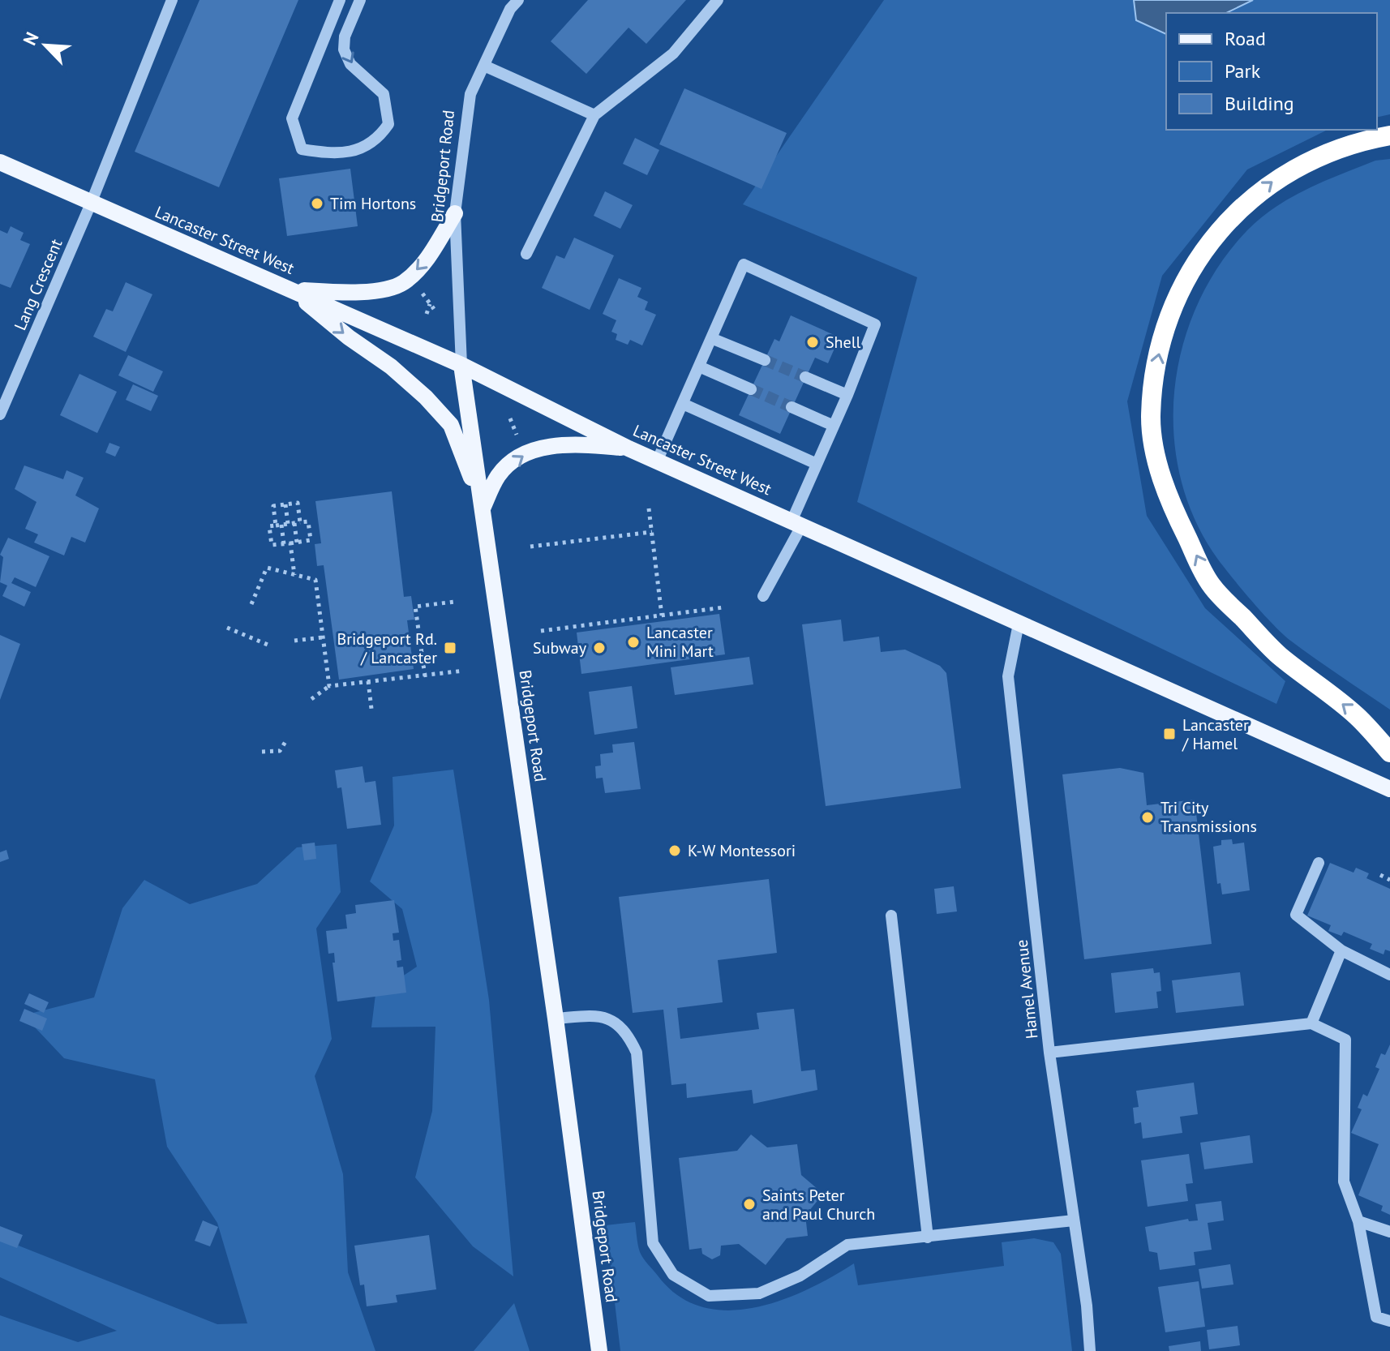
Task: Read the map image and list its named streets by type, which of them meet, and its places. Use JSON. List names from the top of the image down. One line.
{"streets":{"main road":["Bridgeport Road","Lancaster Street West"],"street":["Lang Crescent","Hamel Avenue"]},"crossings":[["Bridgeport Road","Lancaster Street West"],["Lancaster Street West","Lang Crescent"],["Lancaster Street West","Hamel Avenue"]],"places":{"other":["Tim Hortons","Shell","Lancaster Mini Mart","Subway","Tri City Transmissions","K-W Montessori","Saints Peter and Paul Church"],"transit":["Bridgeport Rd. / Lancaster","Lancaster / Hamel"]},"legend":["Road","Park","Building"],"north":"top left"}
